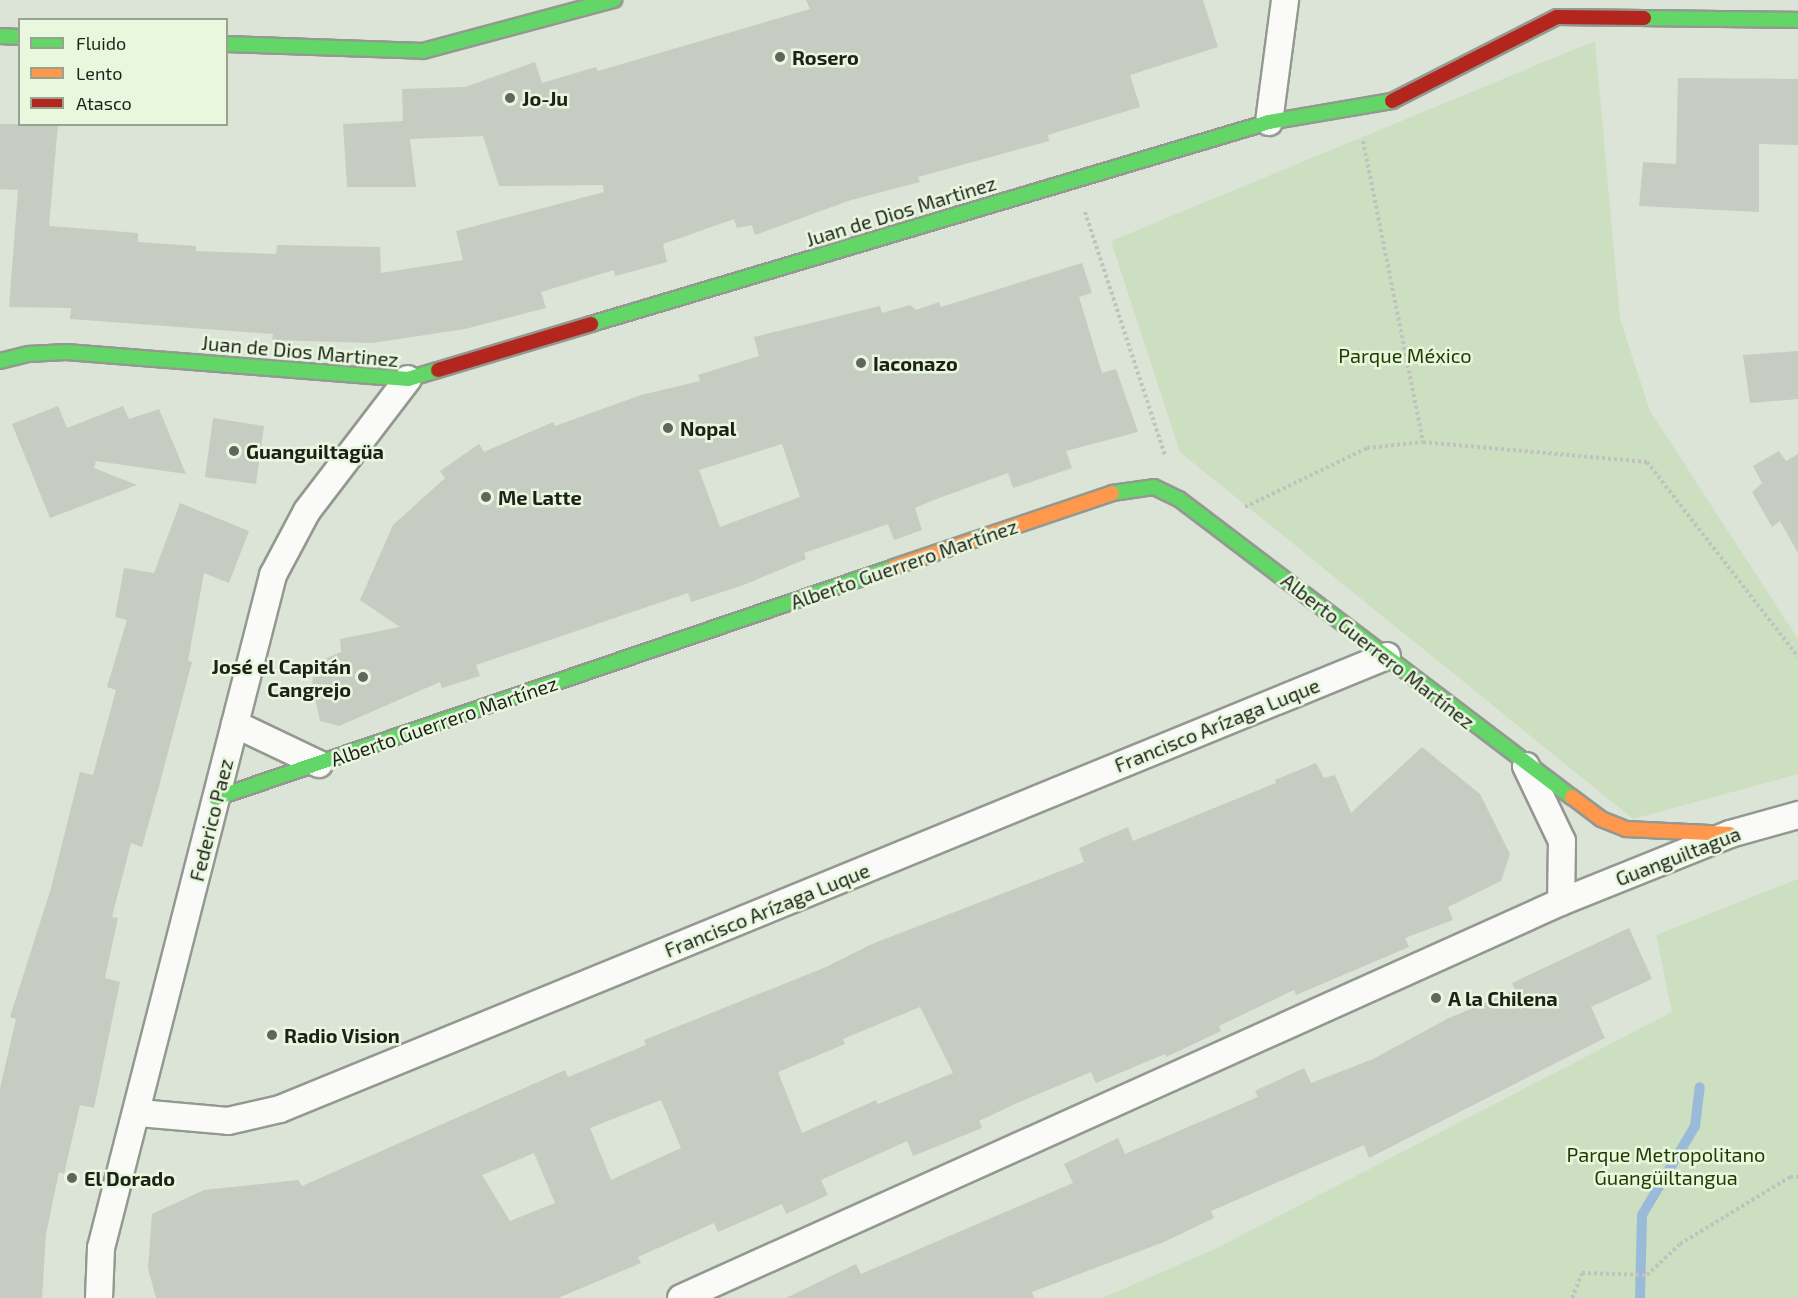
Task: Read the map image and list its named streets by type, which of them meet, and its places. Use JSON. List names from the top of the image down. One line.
{"streets":{"street":["Juan de Dios Martinez","Alberto Guerrero Martínez","Francisco Arízaga Luque","Federico Paez","Guanguiltagua"]},"crossings":[["Juan de Dios Martinez","Federico Paez"],["Alberto Guerrero Martínez","Francisco Arízaga Luque"],["Alberto Guerrero Martínez","Federico Paez"],["Alberto Guerrero Martínez","Guanguiltagua"],["Francisco Arízaga Luque","Federico Paez"]],"parks":["Parque México","Parque Metropolitano Guangüiltangua"],"places":["Rosero","Jo-Ju","Iaconazo","Nopal","Guanguiltagüa","Me Latte","José el Capitán Cangrejo","A la Chilena","Radio Vision","El Dorado"],"legend":["Fluido","Lento","Atasco"]}
